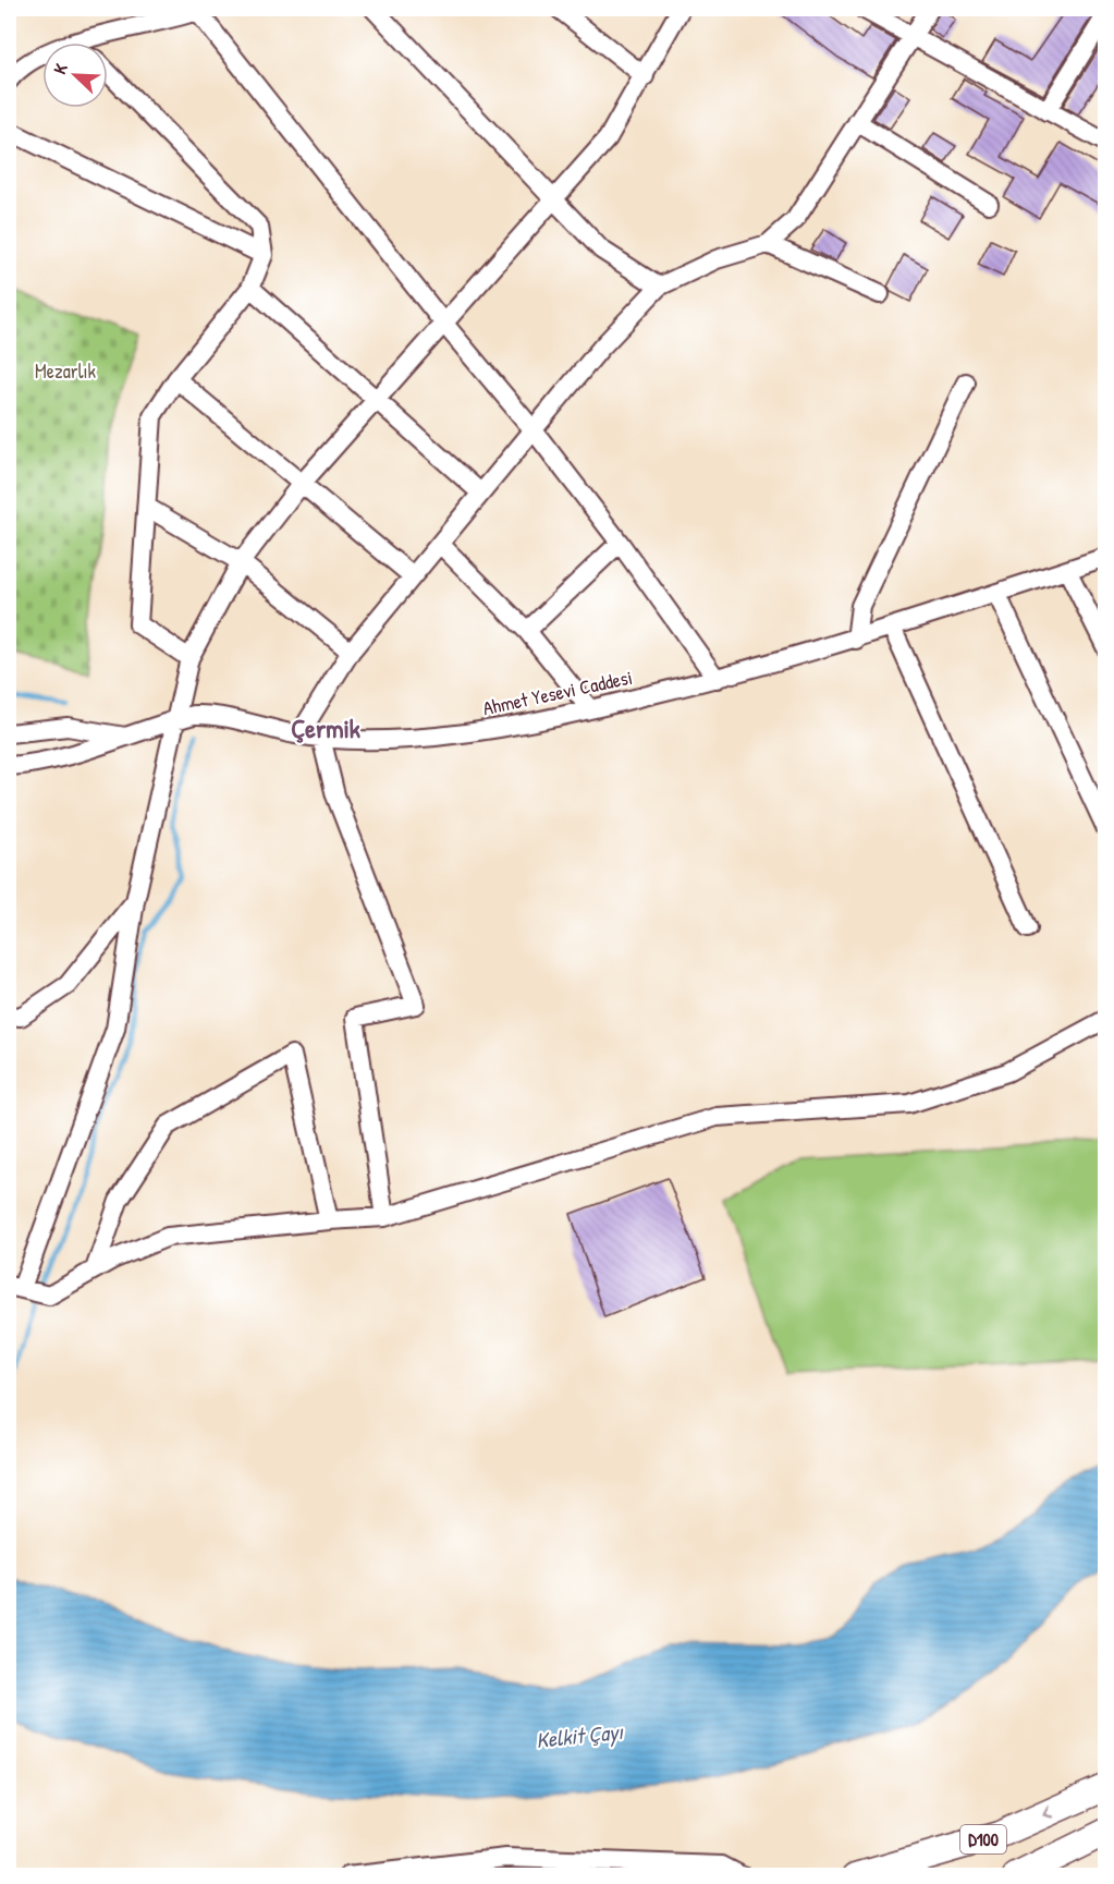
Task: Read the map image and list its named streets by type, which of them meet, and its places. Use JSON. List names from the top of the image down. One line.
{"streets":{"highway":["D100"],"street":["Ahmet Yesevi Caddesi"]},"districts":["Çermik"],"water":["Kelkit Çayı"],"parks":["Mezarlık"],"north":"top left"}
